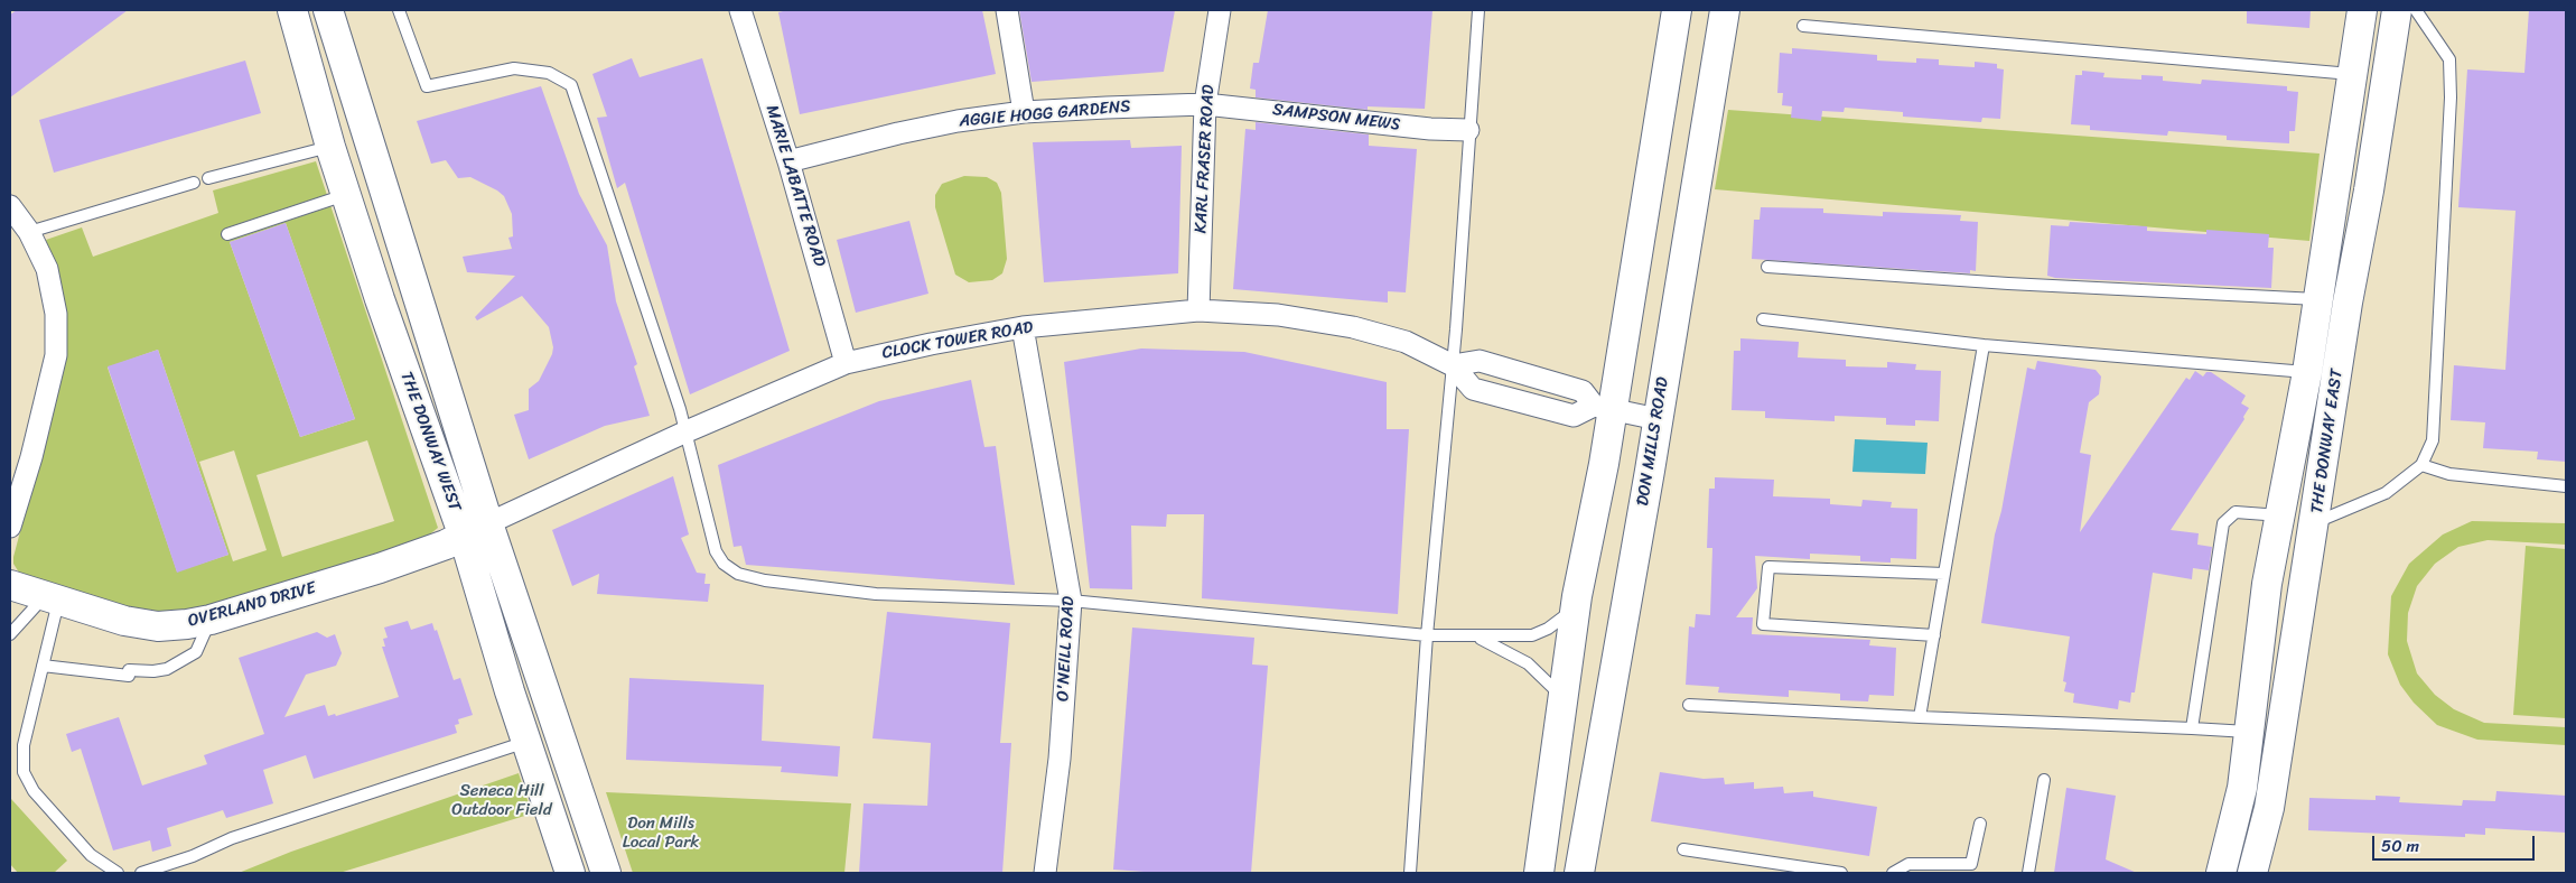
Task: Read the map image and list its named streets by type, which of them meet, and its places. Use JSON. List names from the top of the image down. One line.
{"streets":{"street":["AGGIE HOGG GARDENS","SAMPSON MEWS","KARL FRASER ROAD","MARIE LABATTE ROAD","CLOCK TOWER ROAD","THE DONWAY WEST","DON MILLS ROAD","THE DONWAY EAST","OVERLAND DRIVE","O'NEILL ROAD"]},"crossings":[["AGGIE HOGG GARDENS","SAMPSON MEWS"],["AGGIE HOGG GARDENS","KARL FRASER ROAD"],["AGGIE HOGG GARDENS","MARIE LABATTE ROAD"],["SAMPSON MEWS","KARL FRASER ROAD"],["KARL FRASER ROAD","CLOCK TOWER ROAD"],["MARIE LABATTE ROAD","CLOCK TOWER ROAD"],["CLOCK TOWER ROAD","THE DONWAY WEST"],["CLOCK TOWER ROAD","OVERLAND DRIVE"],["CLOCK TOWER ROAD","O'NEILL ROAD"],["THE DONWAY WEST","OVERLAND DRIVE"]],"parks":["Seneca Hill Outdoor Field","Don Mills Local Park"],"scale_bar":"50 m"}
